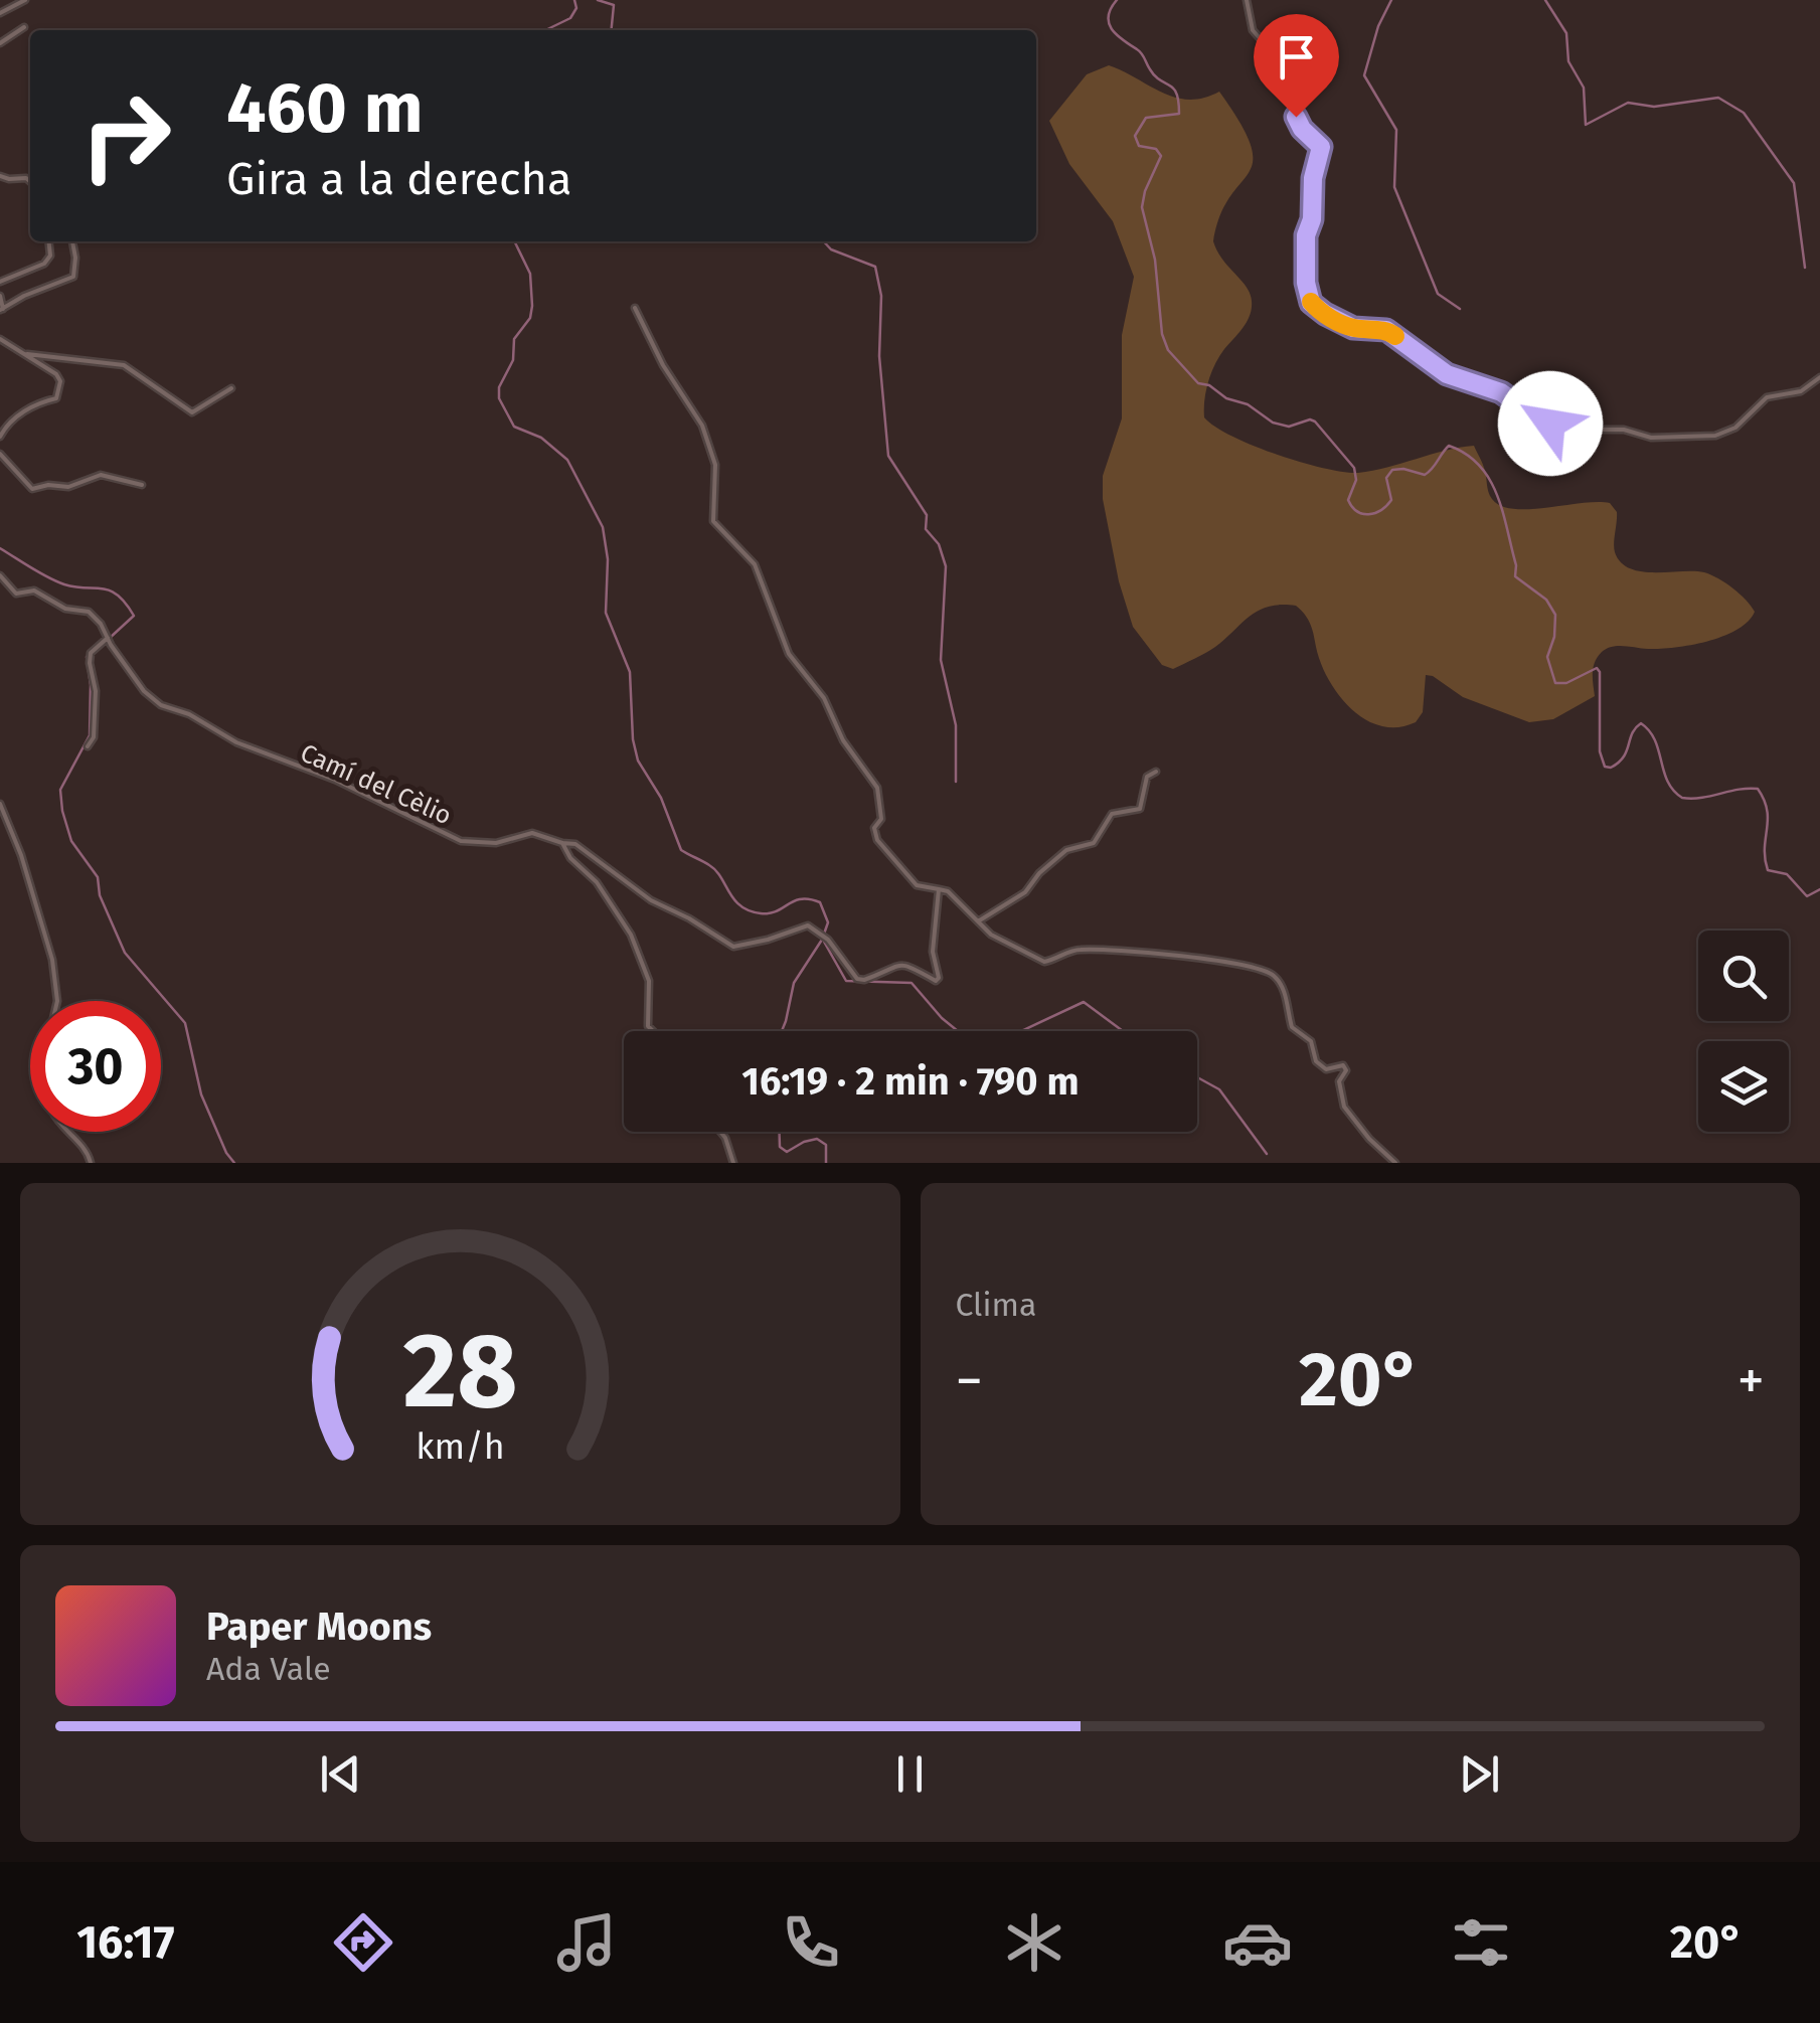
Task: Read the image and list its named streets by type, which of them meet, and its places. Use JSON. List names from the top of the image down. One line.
{"streets":{"street":["Camí del Cèlio"]},"page":{"turn":["460 m","Gira a la derecha"],"limit":"30","trip":"16:19 · 2 min · 790 m","tile":"Clima","heat":["−","20°","+"],"song":["Paper Moons","Ada Vale"],"tabs":["16:17","20°"],"gauge":["28","km/h"]}}
